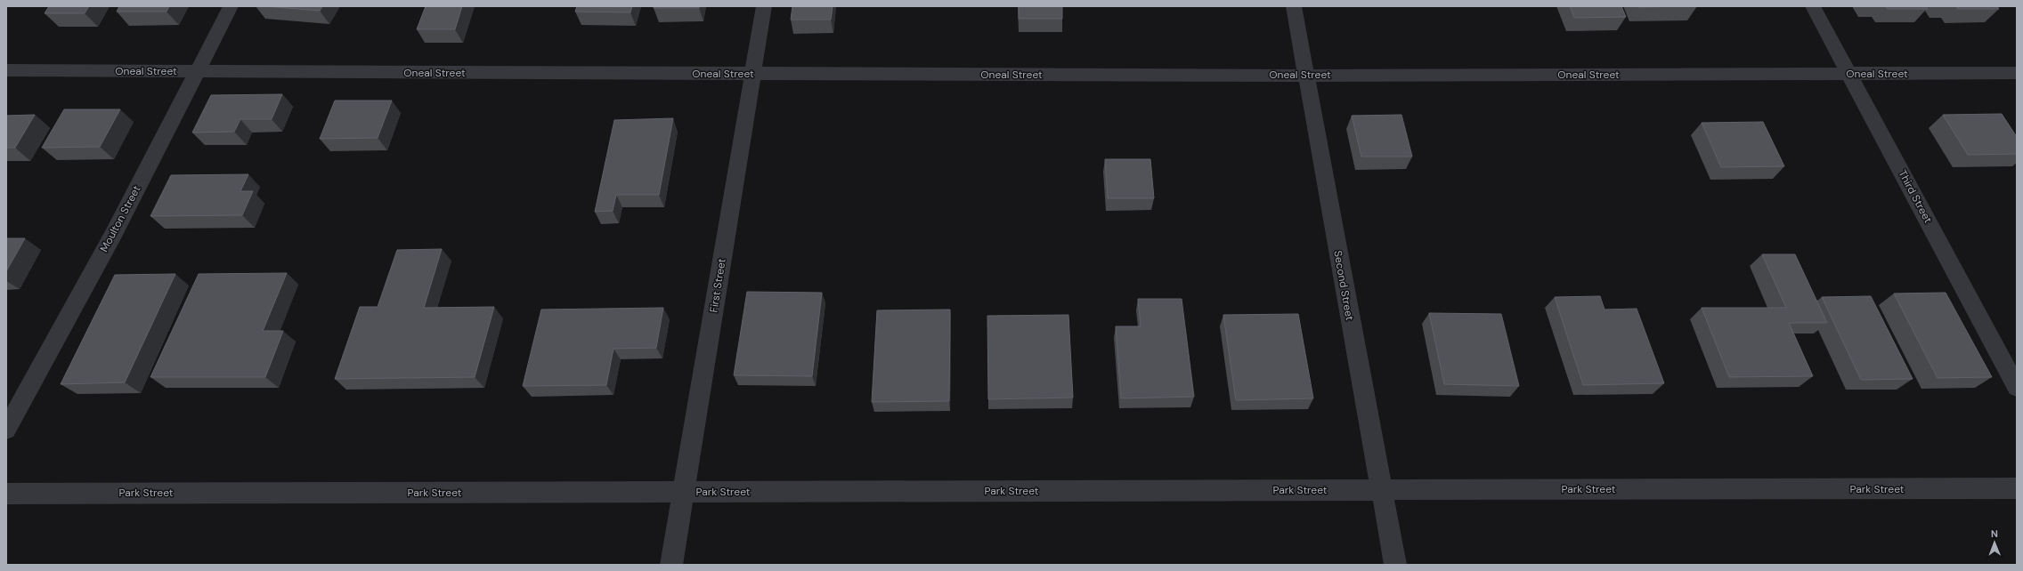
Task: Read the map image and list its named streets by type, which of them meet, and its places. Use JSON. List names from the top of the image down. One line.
{"streets":{"street":["Oneal Street","Third Street","Moulton Street","First Street","Second Street","Park Street"]},"crossings":[["Oneal Street","Third Street"],["Oneal Street","Moulton Street"],["Oneal Street","First Street"],["Oneal Street","Second Street"],["First Street","Park Street"],["Second Street","Park Street"]],"north":"top"}
